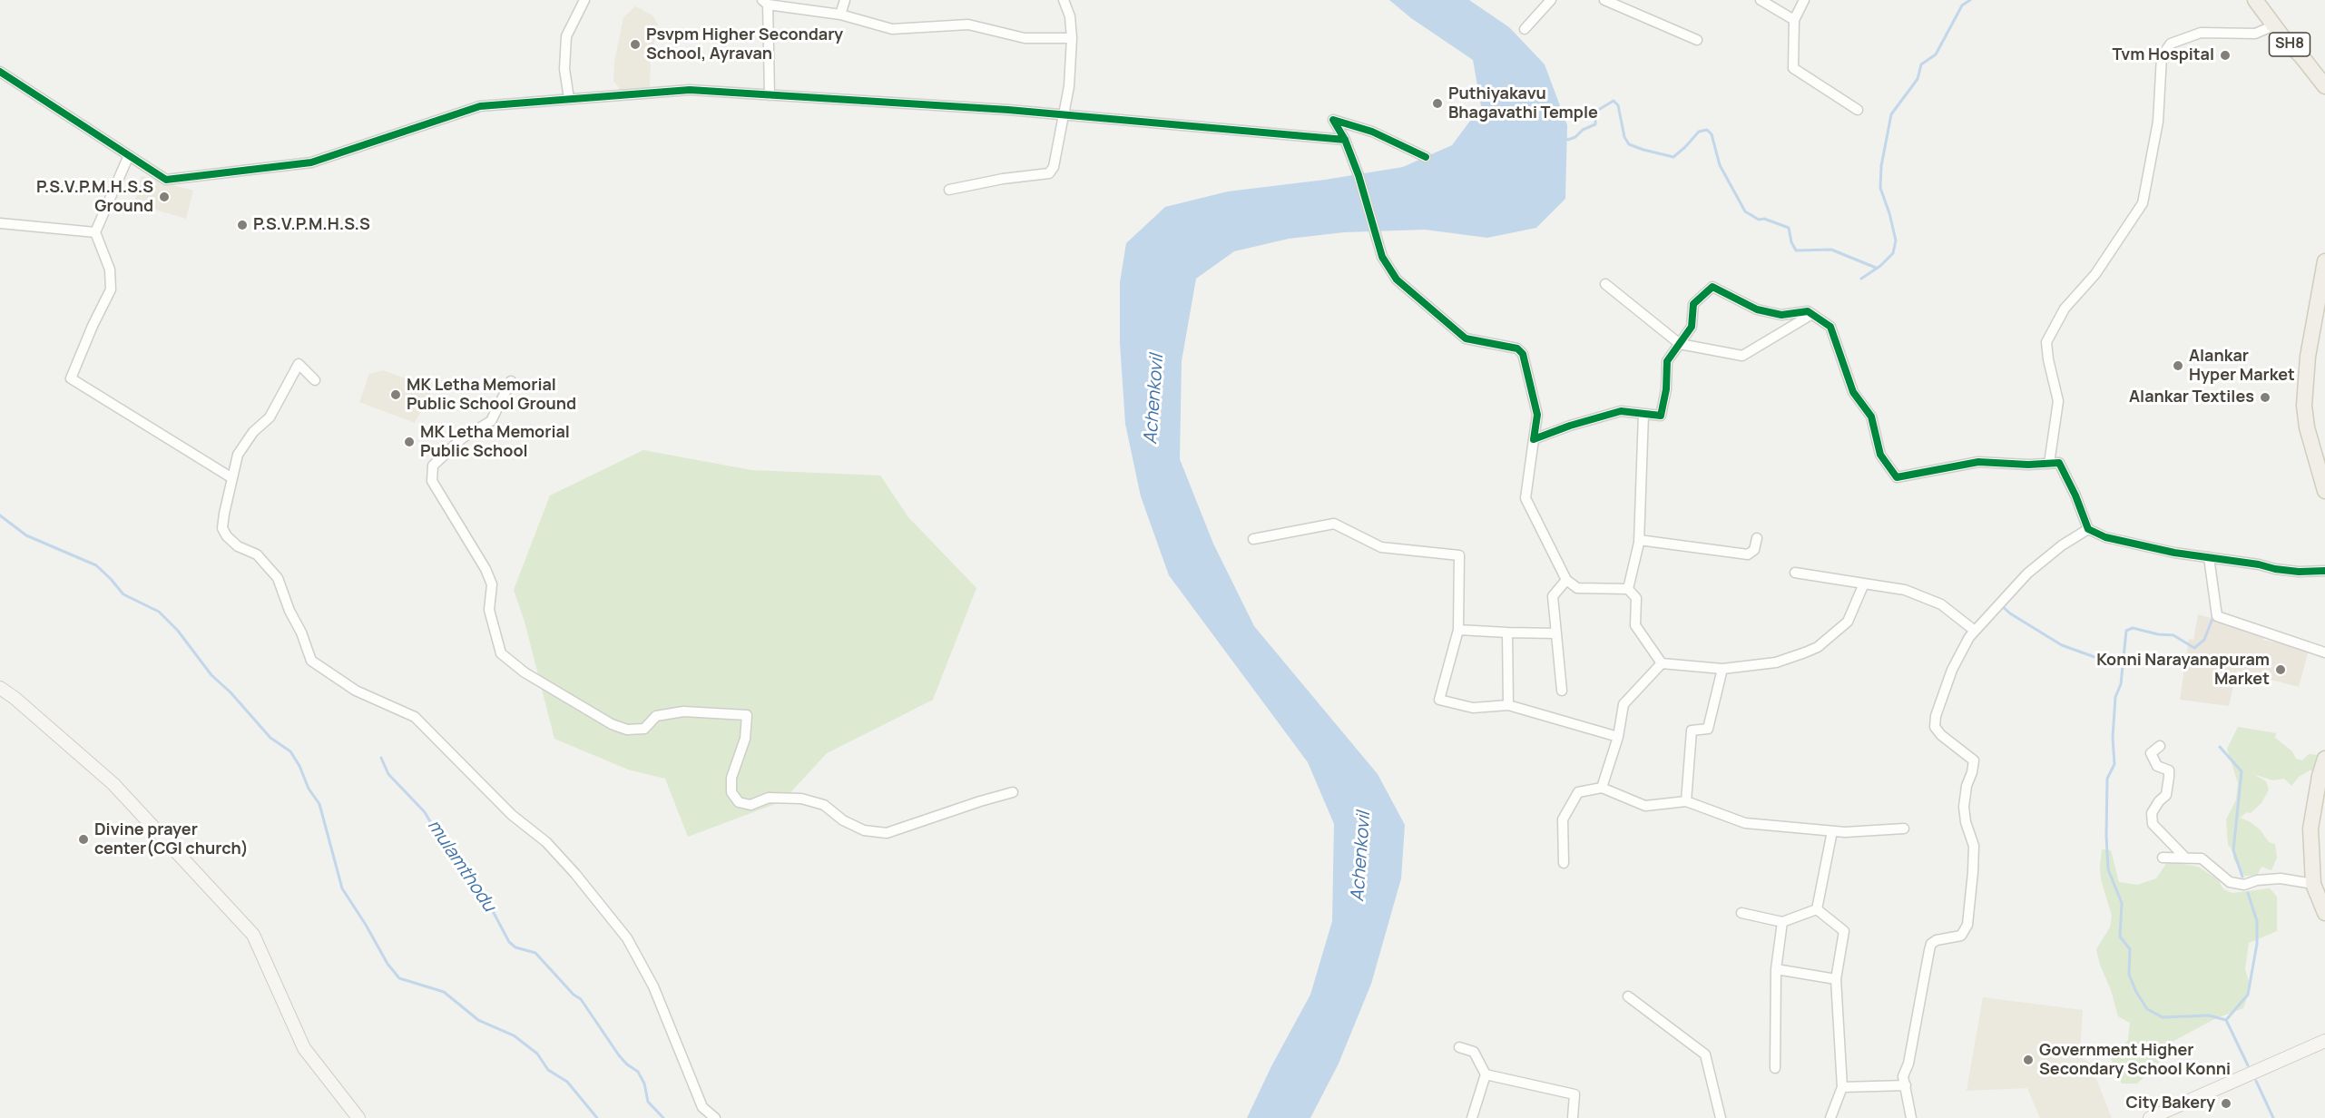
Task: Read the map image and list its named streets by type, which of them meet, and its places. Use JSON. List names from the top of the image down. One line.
{"streets":{"main road":["SH8"]},"water":["Achenkovil","mulamthodu"],"places":["Psvpm Higher Secondary School, Ayravan","Tvm Hospital","Puthiyakavu Bhagavathi Temple","P.S.V.P.M.H.S.S Ground","P.S.V.P.M.H.S.S","Alankar Hyper Market","MK Letha Memorial Public School Ground","Alankar Textiles","MK Letha Memorial Public School","Konni Narayanapuram Market","Divine prayer center(CGI church)","Government Higher Secondary School Konni","City Bakery"]}
